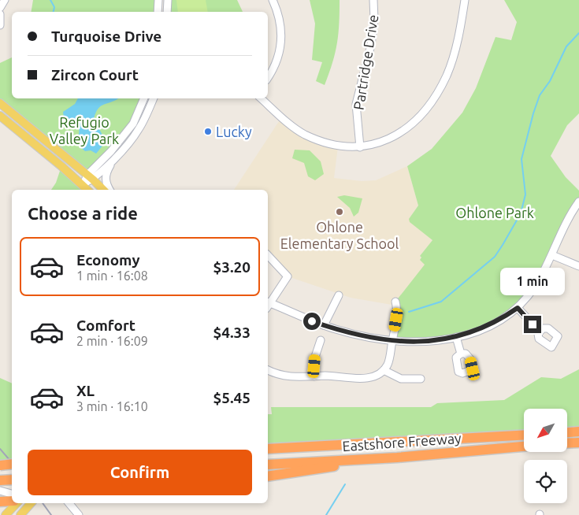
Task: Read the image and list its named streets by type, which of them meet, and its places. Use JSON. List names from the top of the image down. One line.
{"streets":{"highway":["Eastshore Freeway"],"street":["Partridge Drive"]},"parks":["Refugio Valley Park","Ohlone Park"],"places":["Lucky","Ohlone Elementary School"],"north":"bottom left","page":{"banner":["Turquoise Drive","Zircon Court"],"heading":"Choose a ride","list":[{"name":"Economy","note":"1 min · 16:08","value":"$3.20"},{"name":"Comfort","note":"2 min · 16:09","value":"$4.33"},{"name":"XL","note":"3 min · 16:10","value":"$5.45"}],"bubble":"1 min","buttons":"Confirm"}}
